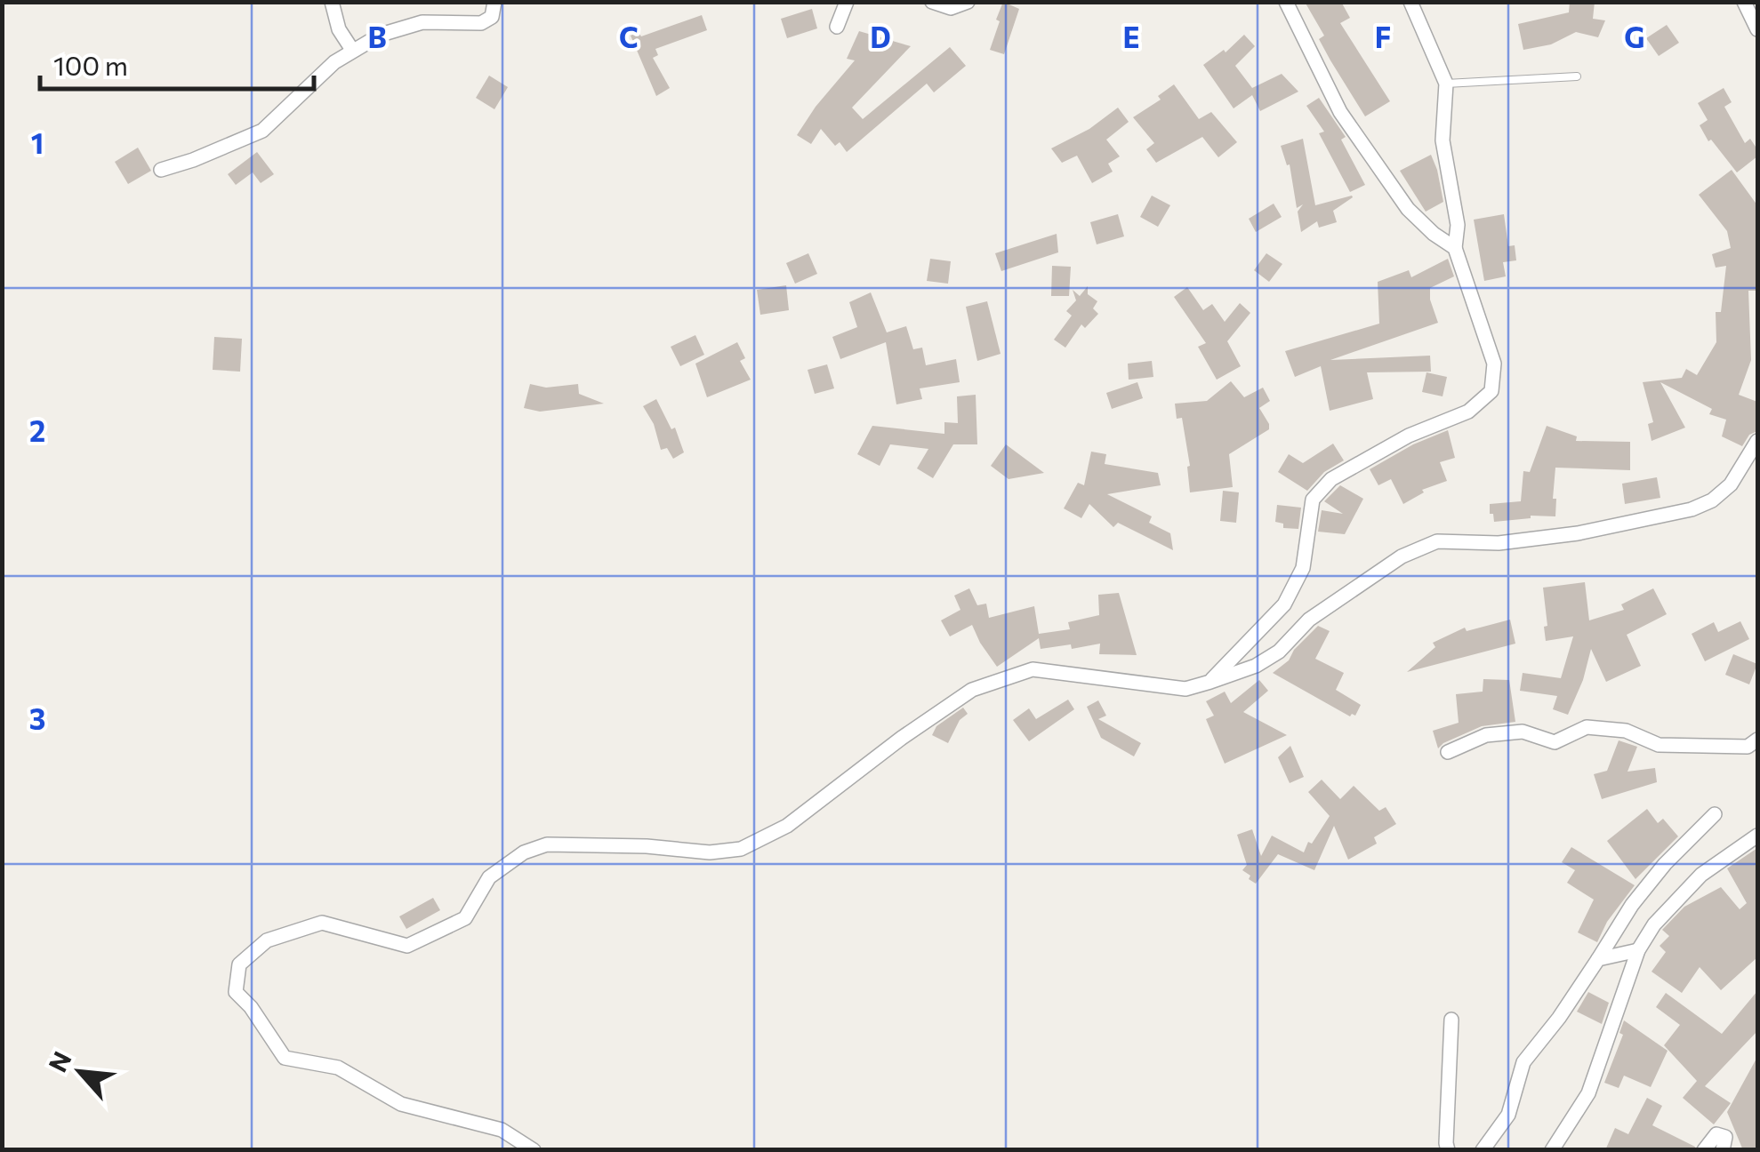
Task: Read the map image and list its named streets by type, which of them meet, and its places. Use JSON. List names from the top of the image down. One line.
{"scale_bar":"100 m","north":"top left","grid":{"columns":["B","C","D","E","F","G"],"rows":["1","2","3"]}}
